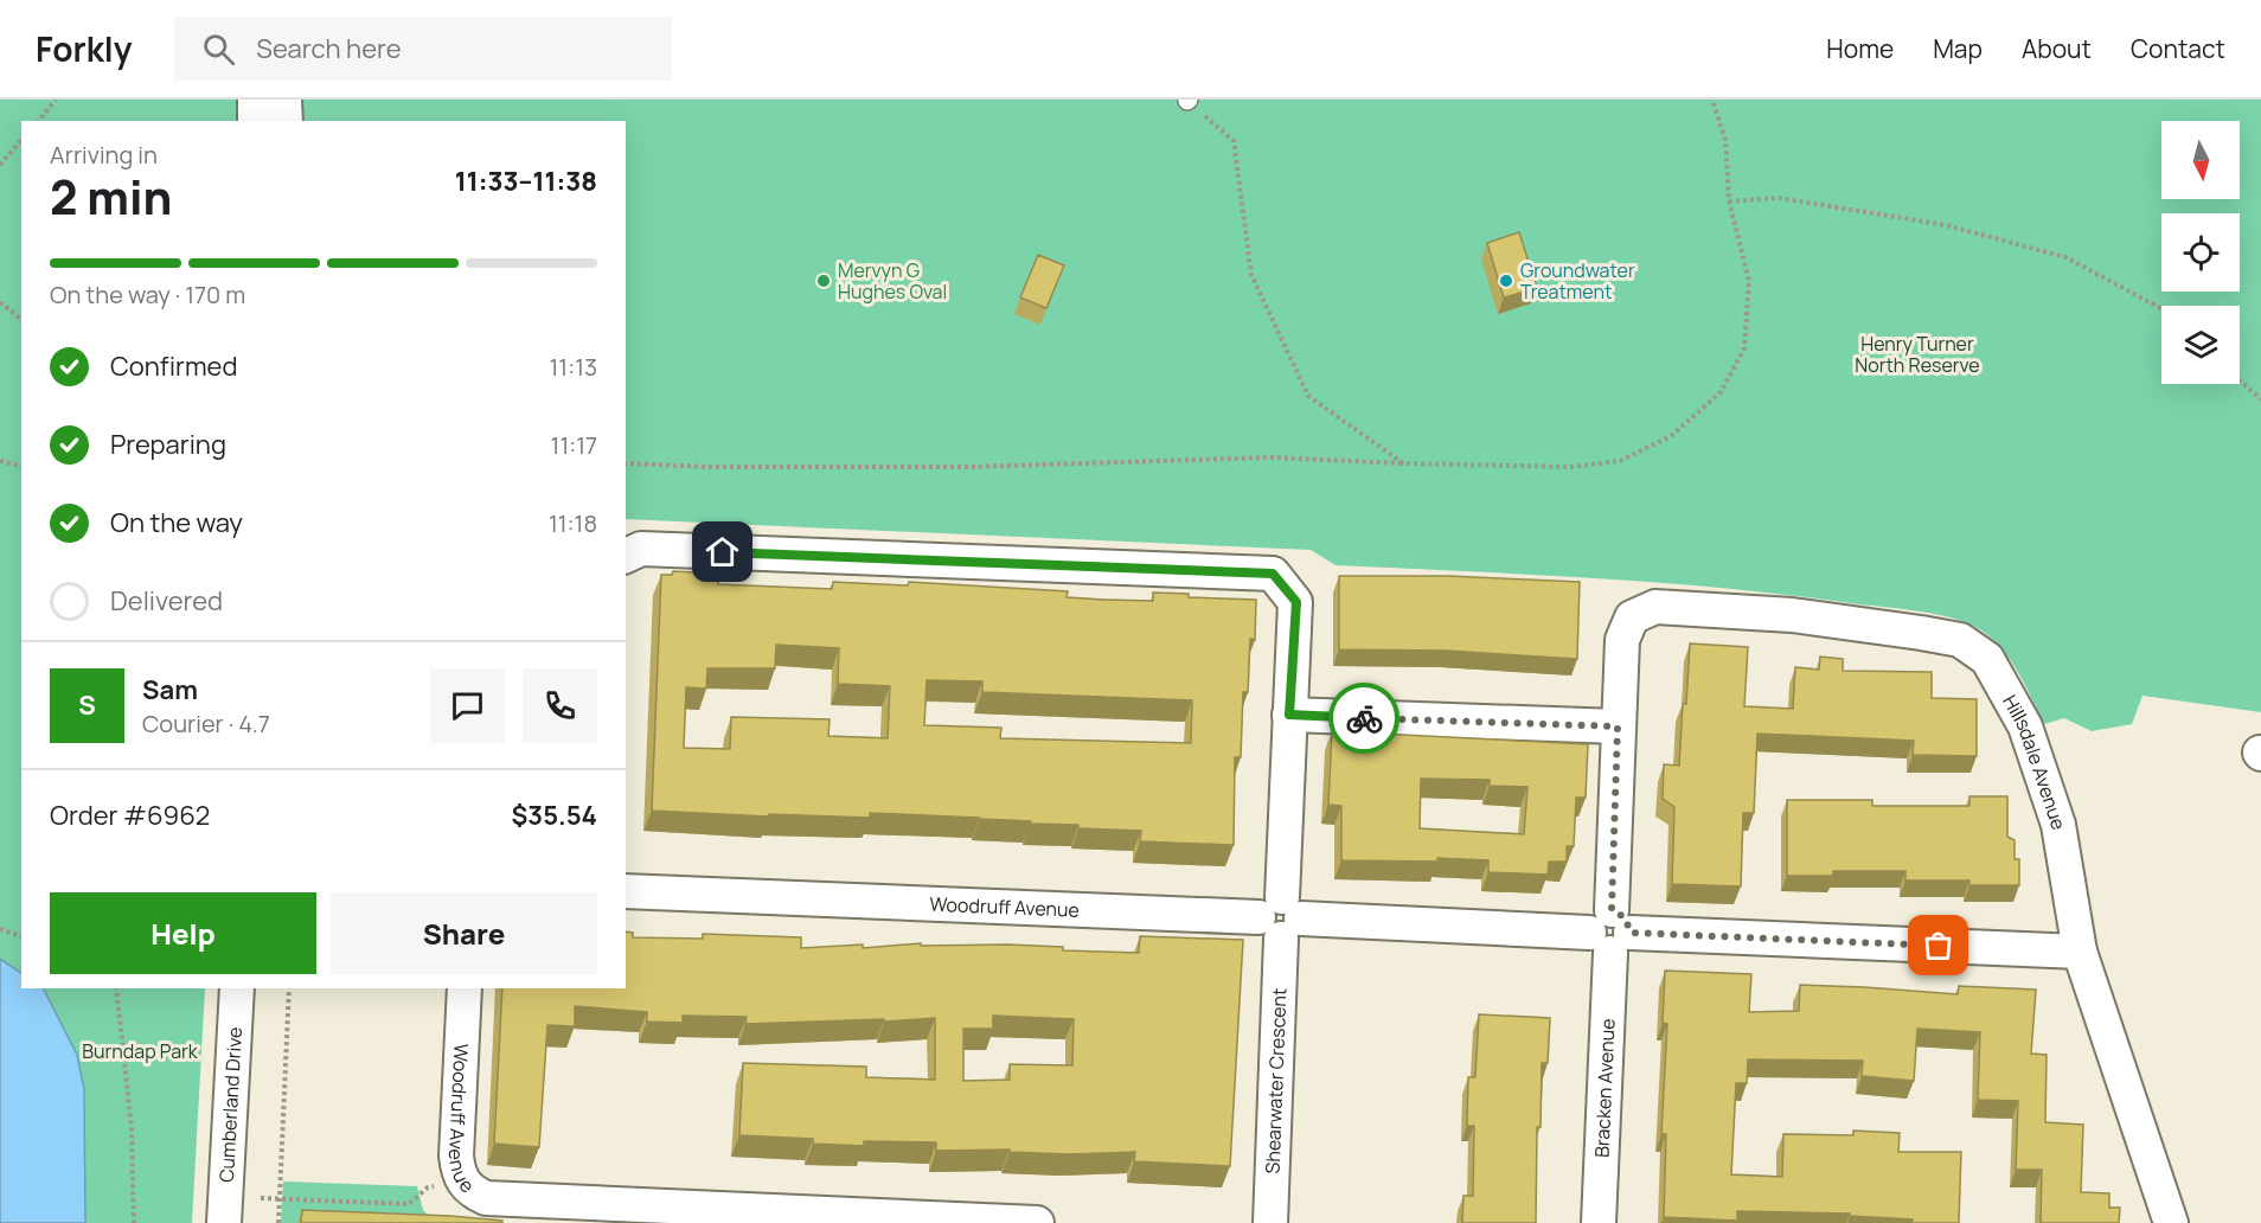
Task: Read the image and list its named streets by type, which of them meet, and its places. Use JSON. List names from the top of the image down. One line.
{"streets":{"street":["Hillsdale Avenue","Woodruff Avenue","Shearwater Crescent","Bracken Avenue","Cumberland Drive"]},"crossings":[["Hillsdale Avenue","Woodruff Avenue"],["Hillsdale Avenue","Bracken Avenue"],["Woodruff Avenue","Shearwater Crescent"],["Woodruff Avenue","Bracken Avenue"]],"parks":["Henry Turner North Reserve","Burndap Park"],"places":["Mervyn G Hughes Oval","Groundwater Treatment"],"north":"bottom","page":{"header":"Forkly","search":"Search here","nav":["Home","Map","About","Contact"],"heading":["2 min","Arriving in","11:33–11:38"],"panel":["Sam","Courier · 4.7","Order #6962","$35.54"],"bar":"On the way · 170 m","list":[["Confirmed","11:13"],["Preparing","11:17"],["On the way","11:18"],"Delivered"],"round":"S","buttons":["Help","Share"]}}
